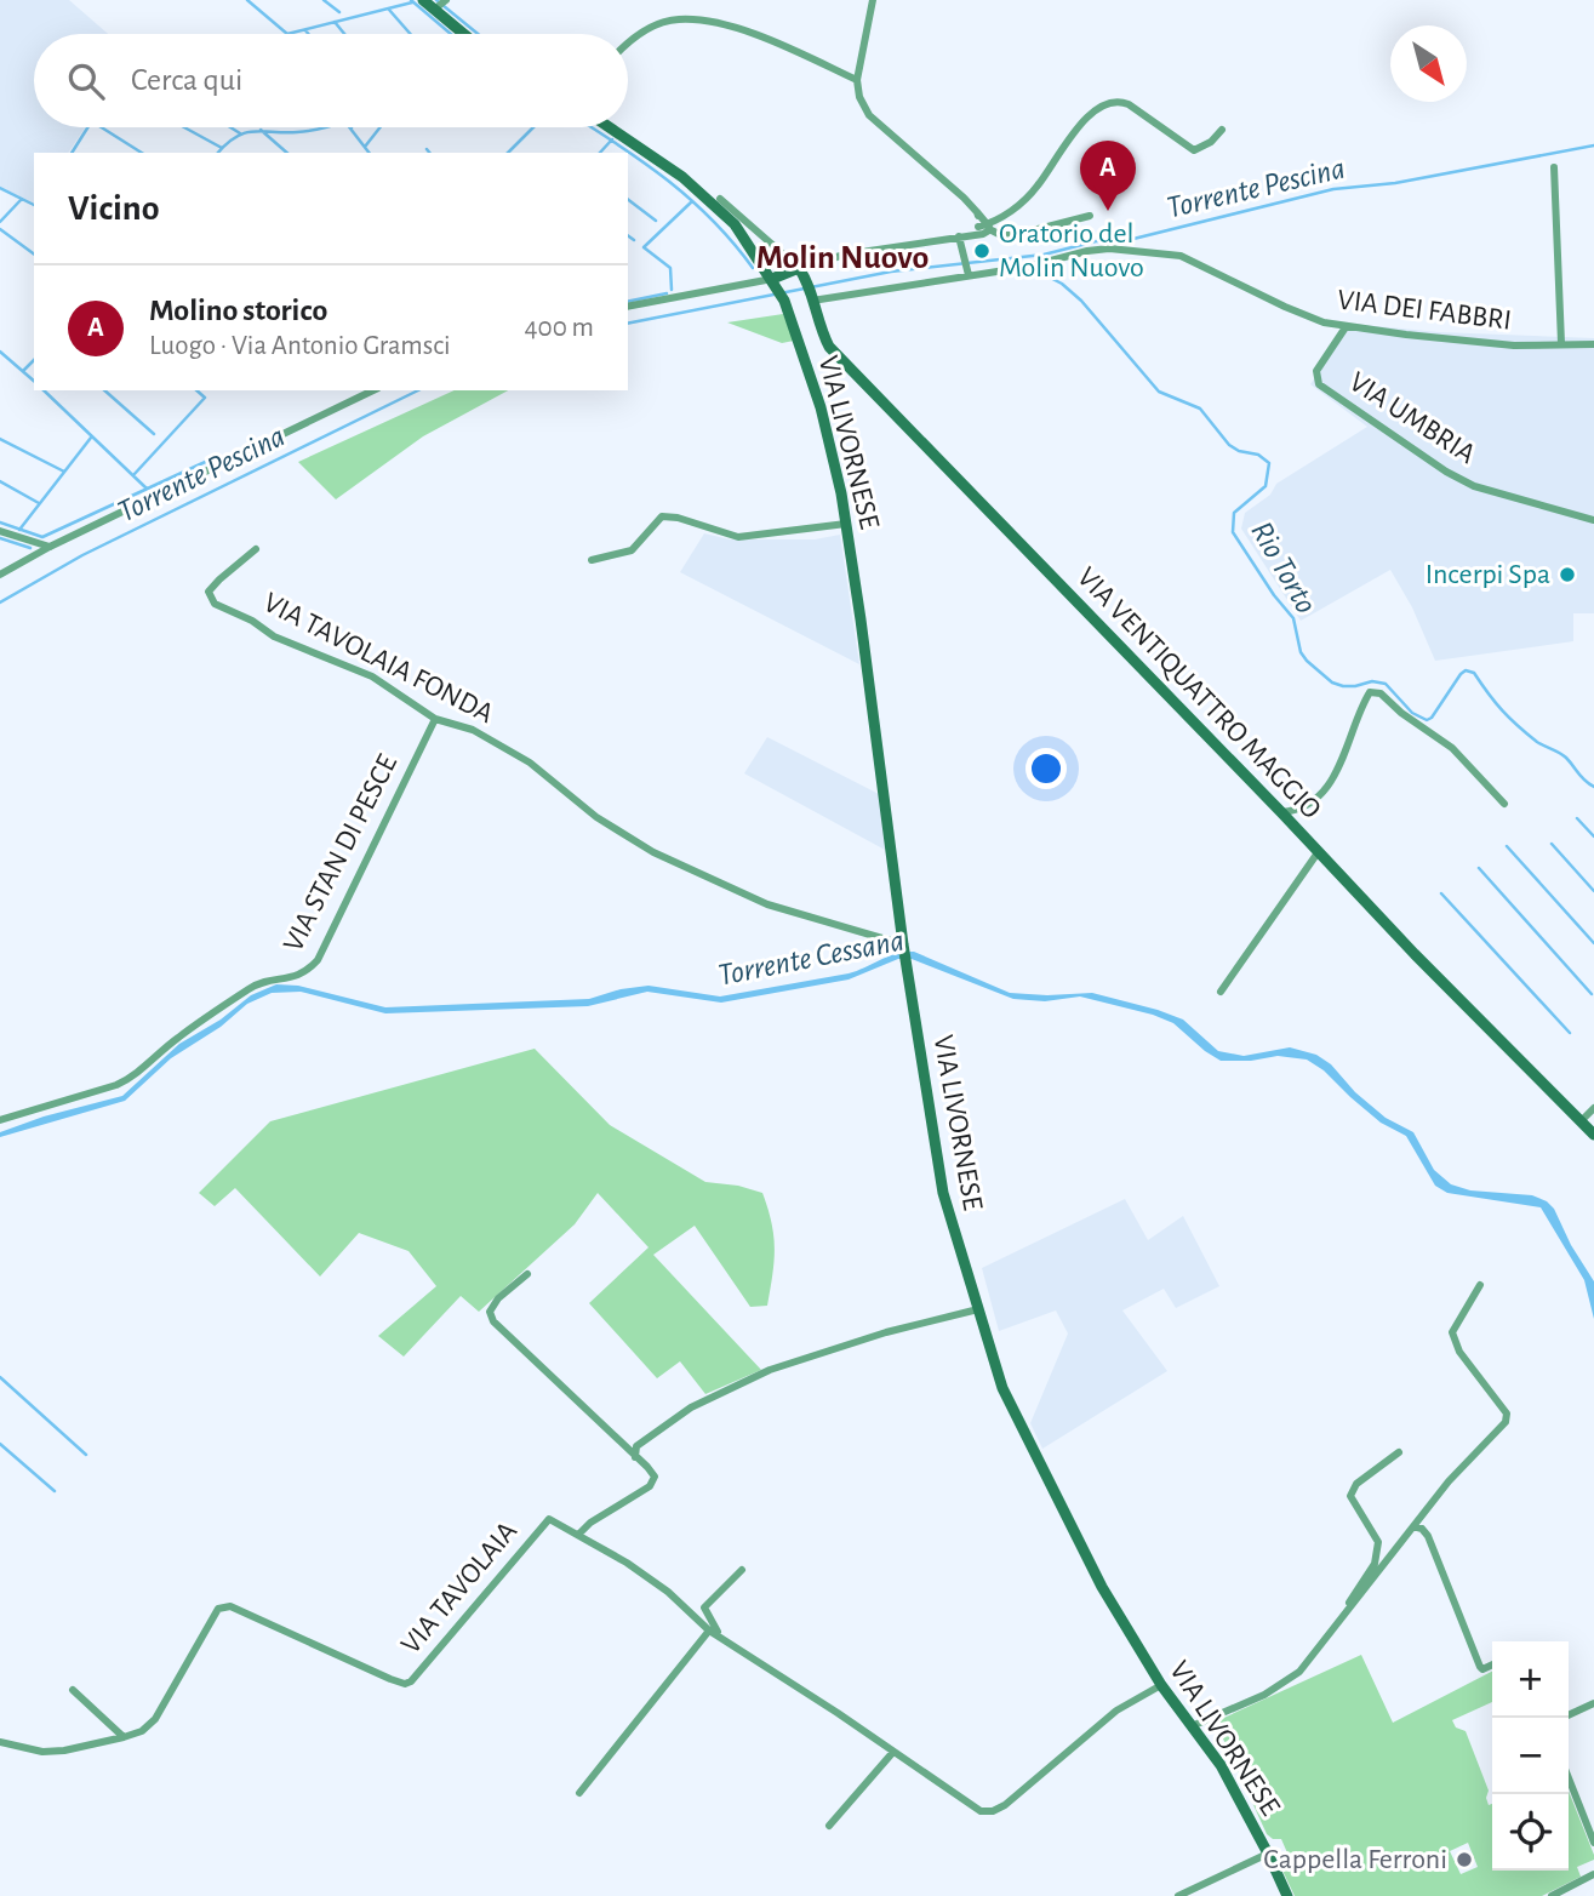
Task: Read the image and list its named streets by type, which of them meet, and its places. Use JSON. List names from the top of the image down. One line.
{"streets":{"main road":["VIA LIVORNESE","VIA VENTIQUATTRO MAGGIO"],"street":["VIA DEI FABBRI","VIA UMBRIA","VIA TAVOLAIA FONDA","VIA STAN DI PESCE","VIA TAVOLAIA"]},"crossings":[["VIA DEI FABBRI","VIA UMBRIA"],["VIA DEI FABBRI","VIA VENTIQUATTRO MAGGIO"],["VIA LIVORNESE","VIA TAVOLAIA FONDA"],["VIA LIVORNESE","VIA TAVOLAIA"],["VIA TAVOLAIA FONDA","VIA STAN DI PESCE"]],"districts":["Molin Nuovo"],"water":["Torrente Pescina","Rio Torto","Torrente Cessana"],"places":["Oratorio del Molin Nuovo","Incerpi Spa","Cappella Ferroni"],"north":"bottom right","page":{"search":"Cerca qui","pins":"A","heading":"Vicino","list":[{"mark":"A","name":"Molino storico","note":"Luogo · Via Antonio Gramsci","value":"400 m"}],"map_buttons":["+","−"]}}
